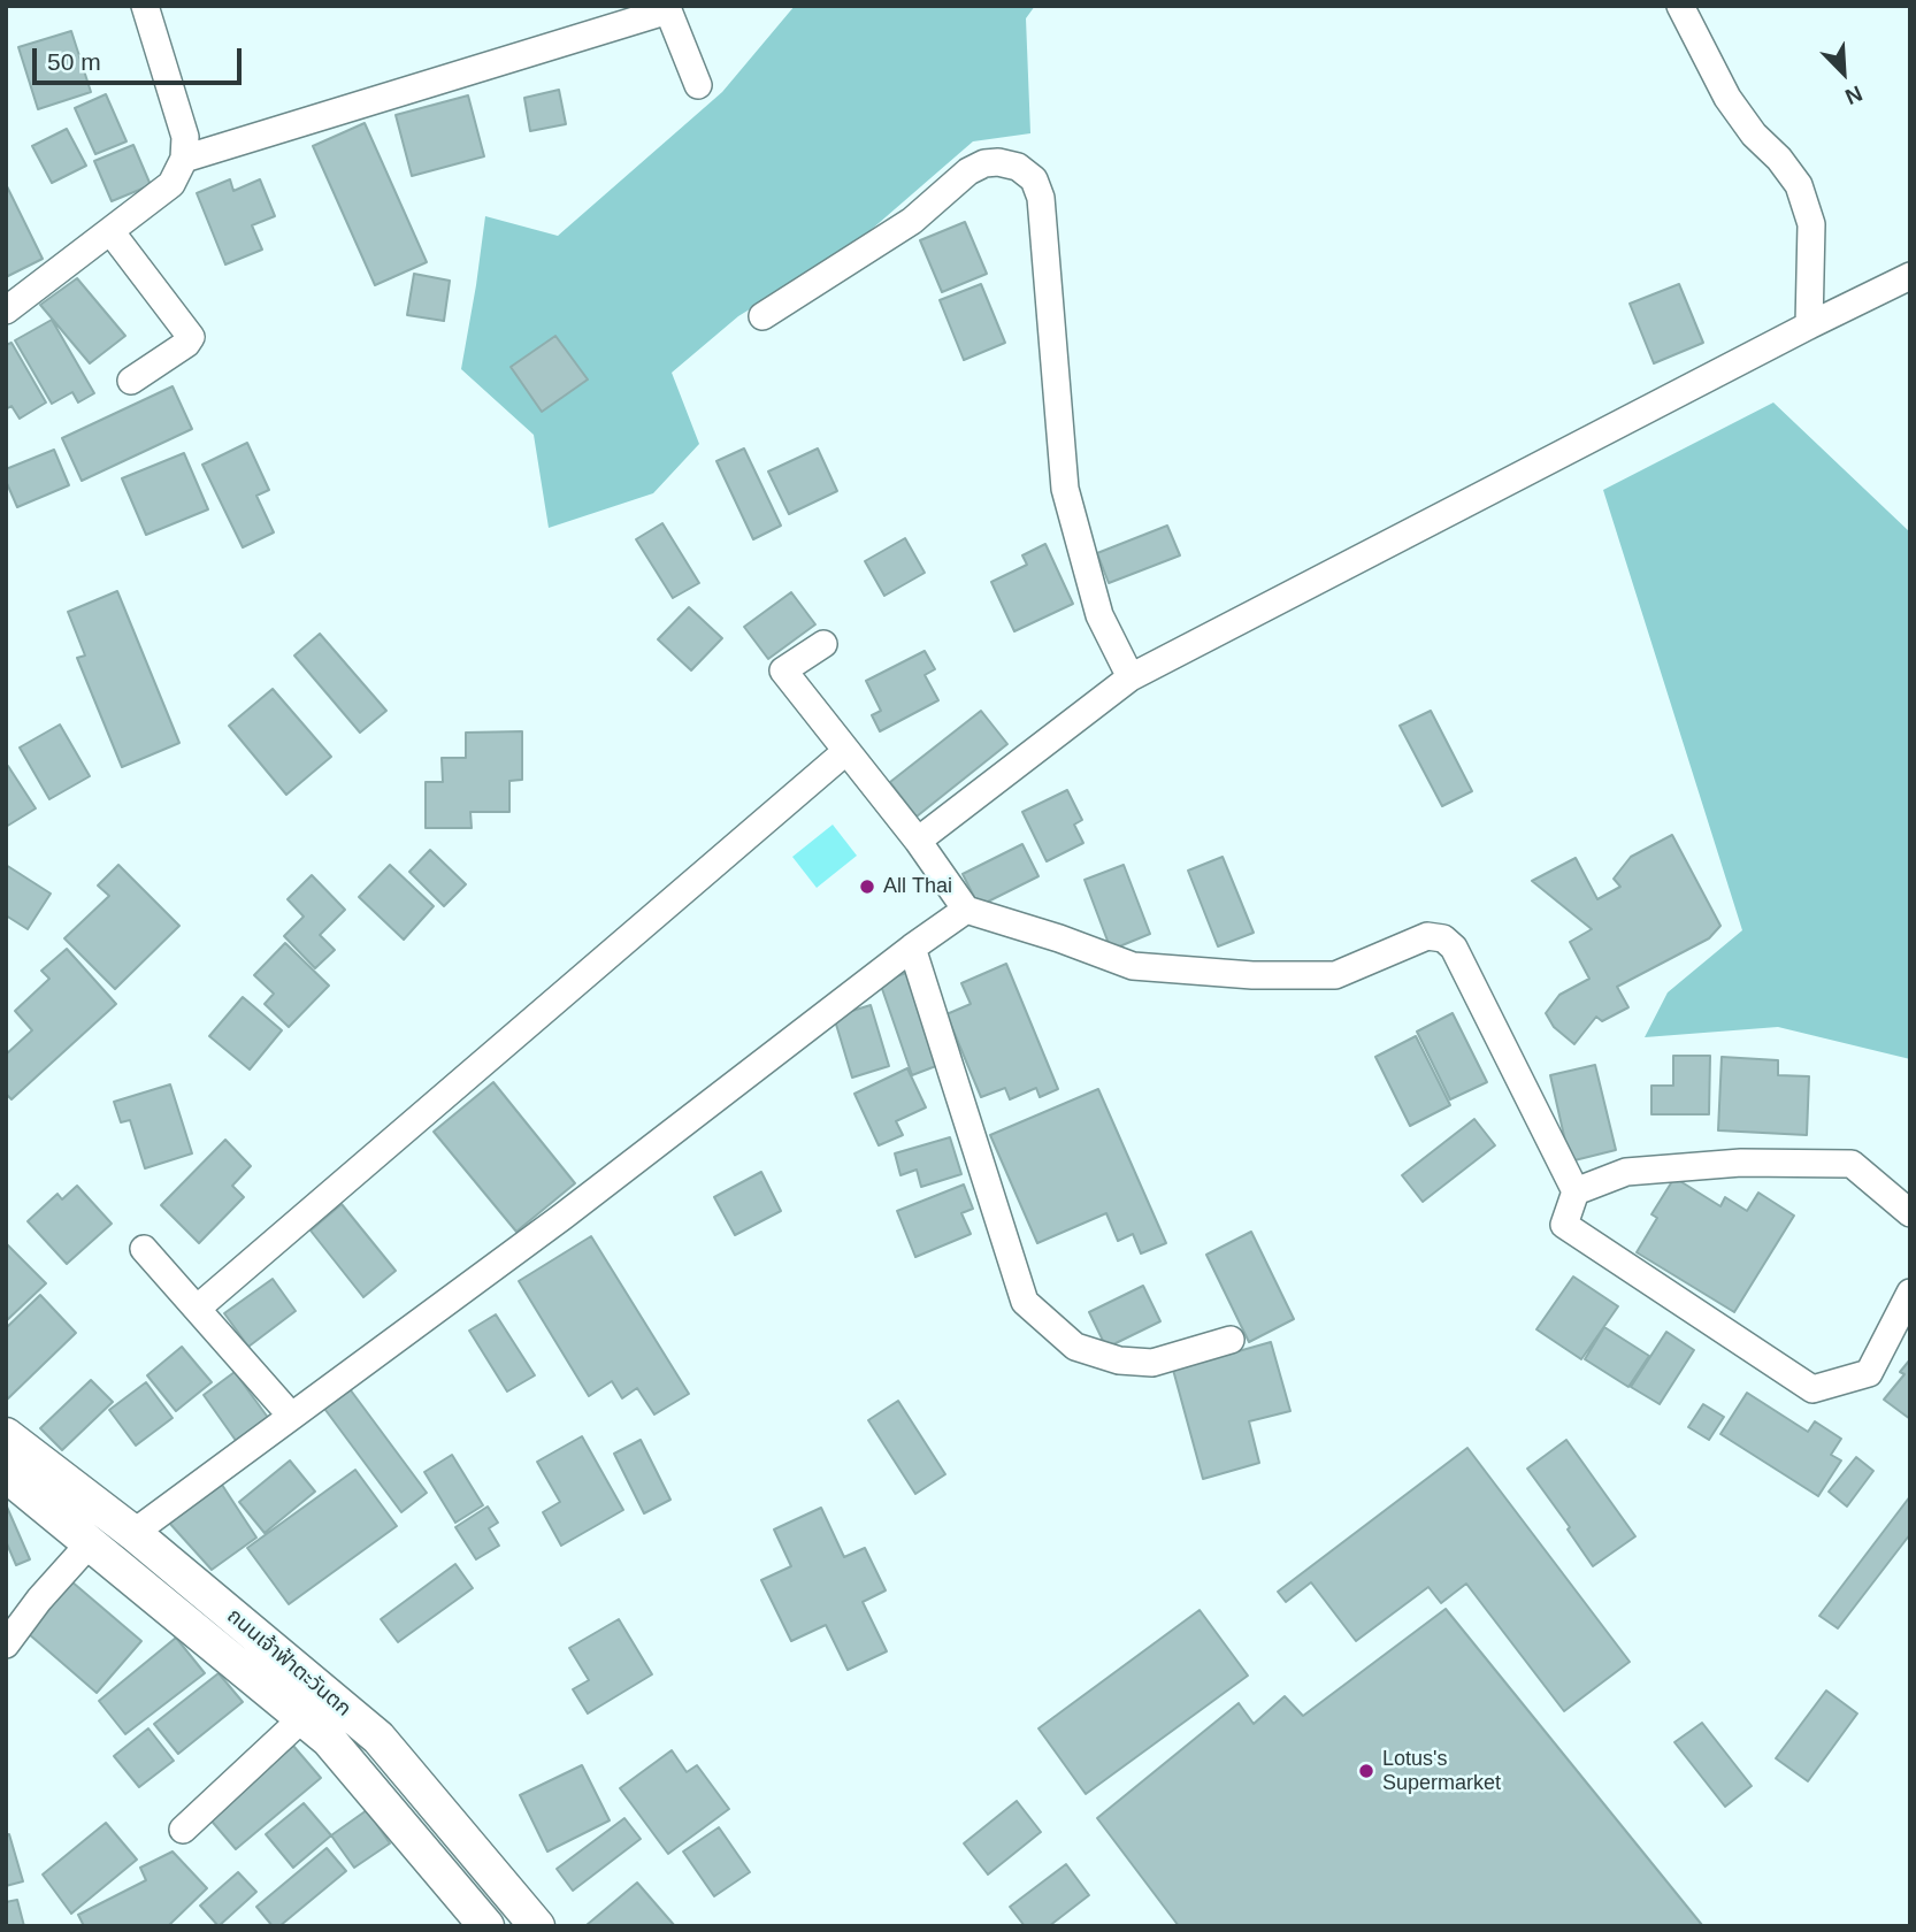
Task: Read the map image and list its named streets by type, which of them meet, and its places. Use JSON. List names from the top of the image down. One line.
{"streets":{"main road":["ถนนเจ้าฟ้าตะวันตก"]},"places":["All Thai","Lotus's Supermarket"],"scale_bar":"50 m","north":"bottom right"}
